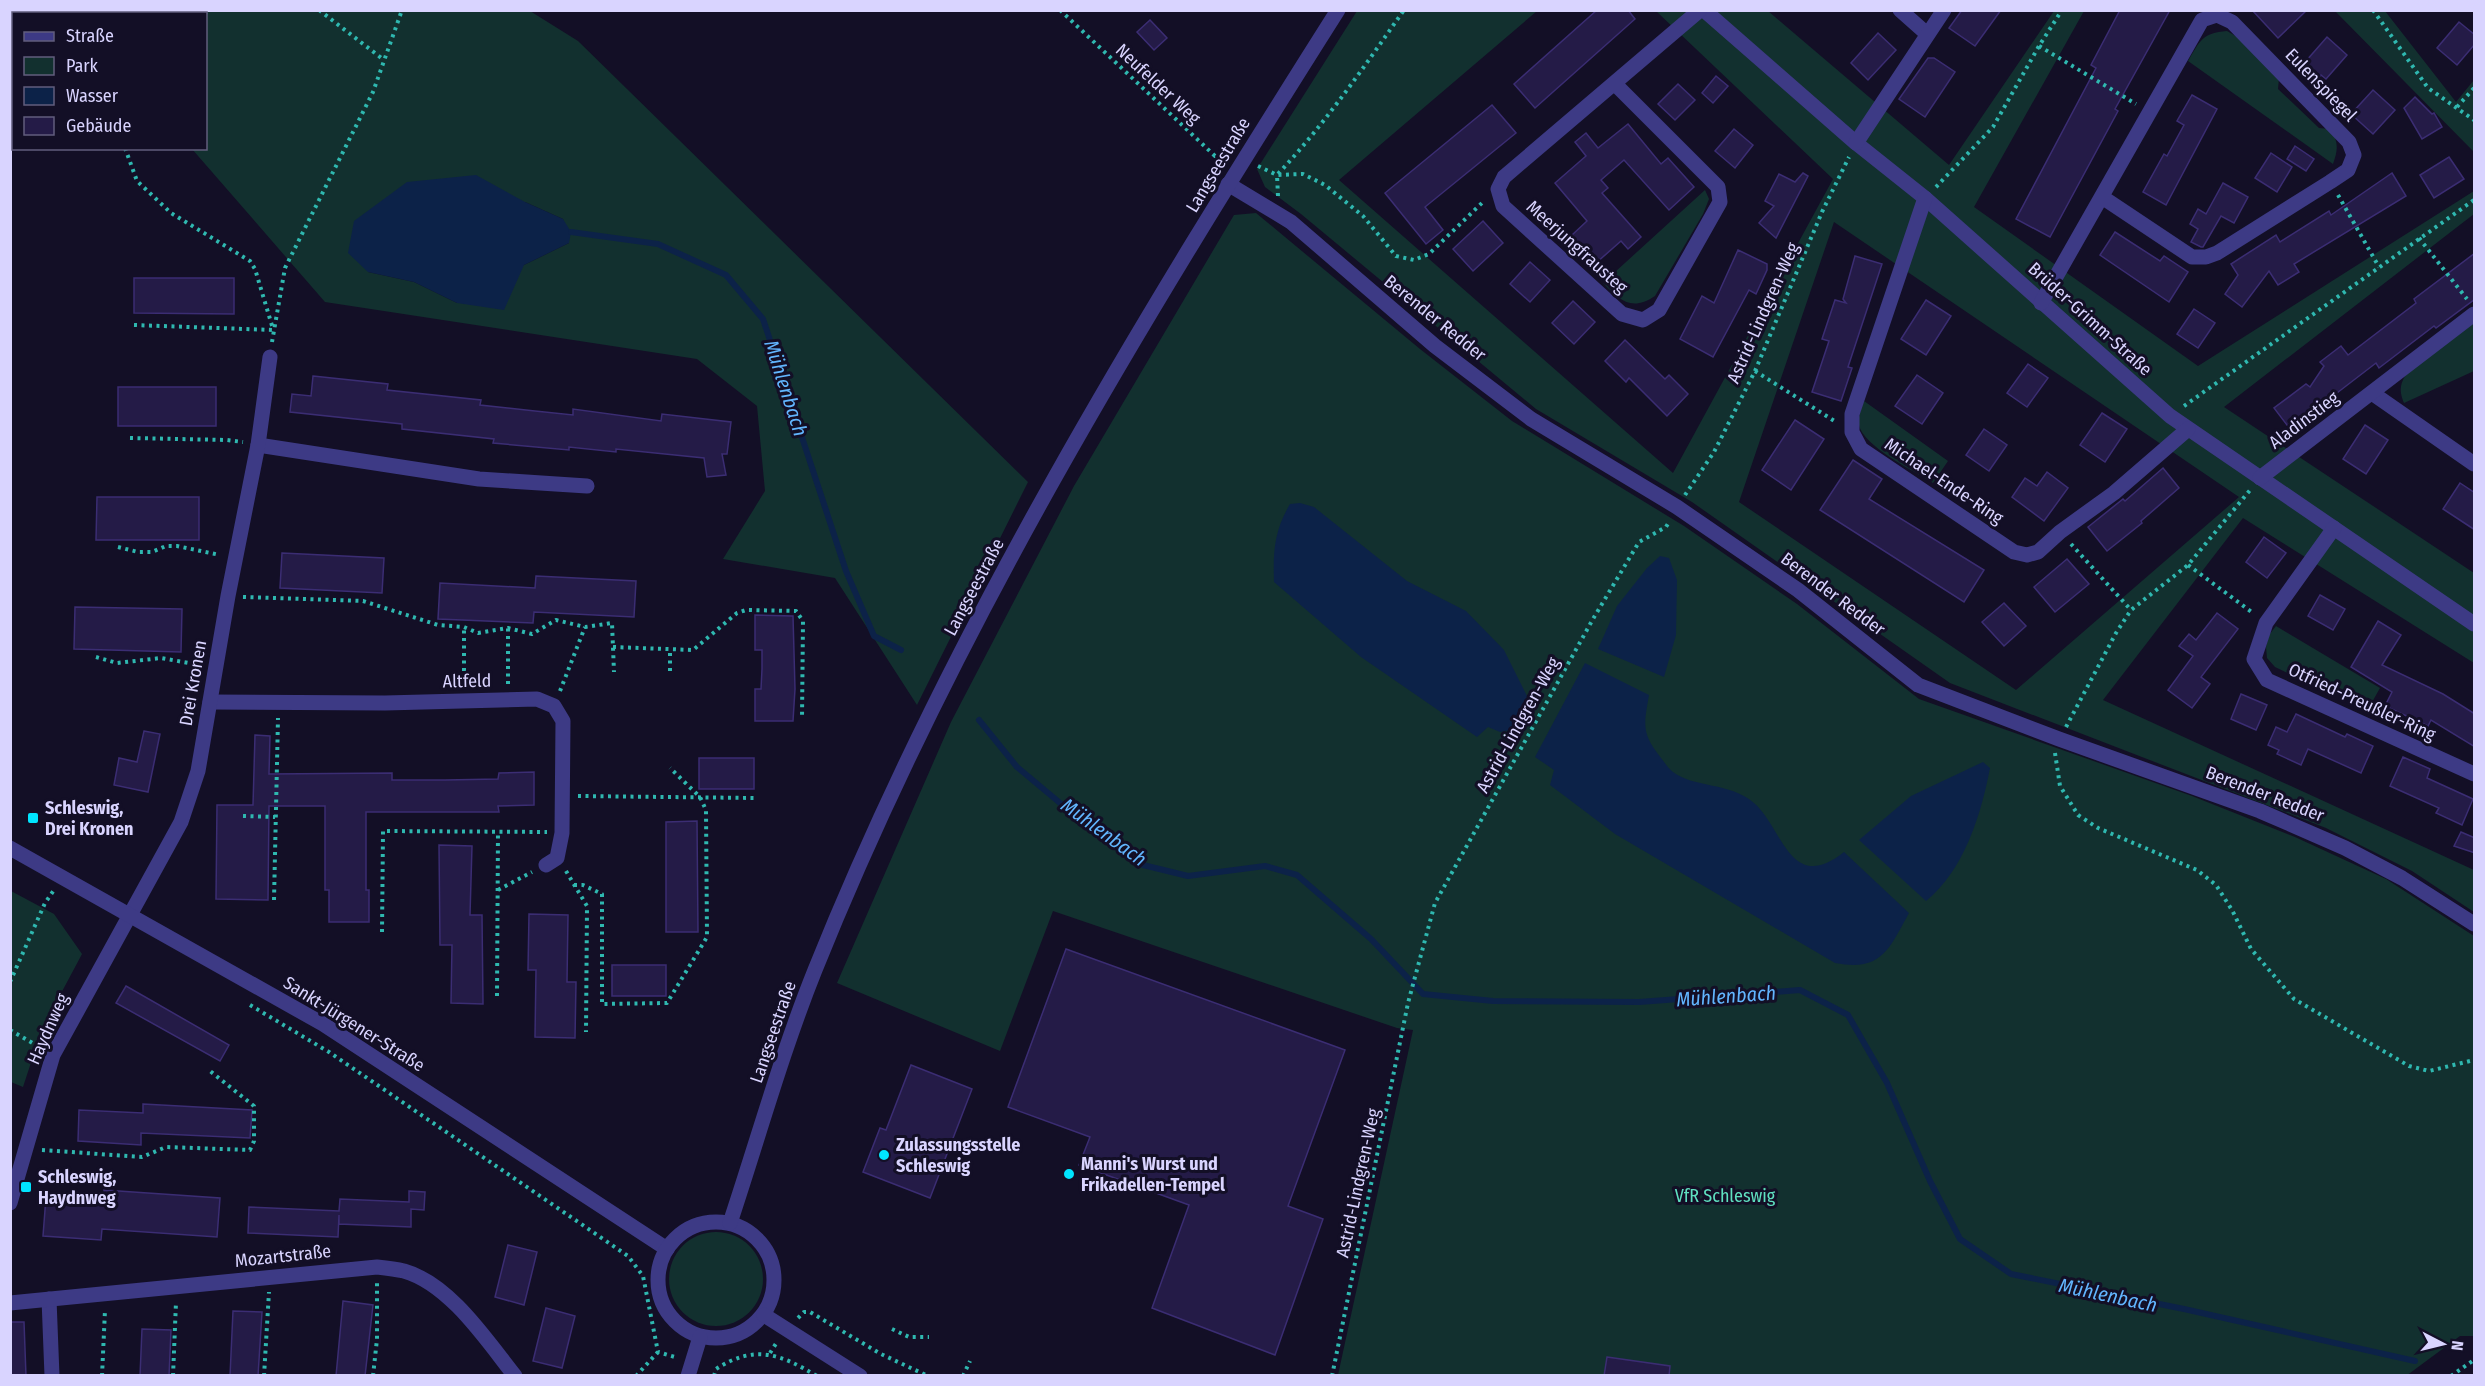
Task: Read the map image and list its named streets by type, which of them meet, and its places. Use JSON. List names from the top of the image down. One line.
{"streets":{"street":["Eulenspiegel","Langseestraße","Meerjungfrausteg","Berender Redder","Brüder-Grimm-Straße","Aladinstieg","Michael-Ende-Ring","Altfeld","Drei Kronen","Otfried-Preußler-Ring","Sankt-Jürgener-Straße","Haydnweg","Mozartstraße"],"path":["Neufelder Weg","Astrid-Lindgren-Weg"]},"crossings":[["Neufelder Weg","Langseestraße"],["Eulenspiegel","Brüder-Grimm-Straße"],["Langseestraße","Berender Redder"],["Langseestraße","Sankt-Jürgener-Straße"],["Astrid-Lindgren-Weg","Berender Redder"],["Astrid-Lindgren-Weg","Brüder-Grimm-Straße"],["Brüder-Grimm-Straße","Aladinstieg"],["Brüder-Grimm-Straße","Michael-Ende-Ring"],["Brüder-Grimm-Straße","Otfried-Preußler-Ring"],["Altfeld","Drei Kronen"],["Drei Kronen","Sankt-Jürgener-Straße"],["Drei Kronen","Haydnweg"],["Sankt-Jürgener-Straße","Haydnweg"]],"water":["Mühlenbach"],"parks":["VfR Schleswig"],"places":{"transit":["Schleswig, Drei Kronen","Schleswig, Haydnweg"],"other":["Zulassungsstelle Schleswig","Manni's Wurst und Frikadellen-Tempel"]},"legend":["Straße","Park","Wasser","Gebäude"],"north":"right"}
